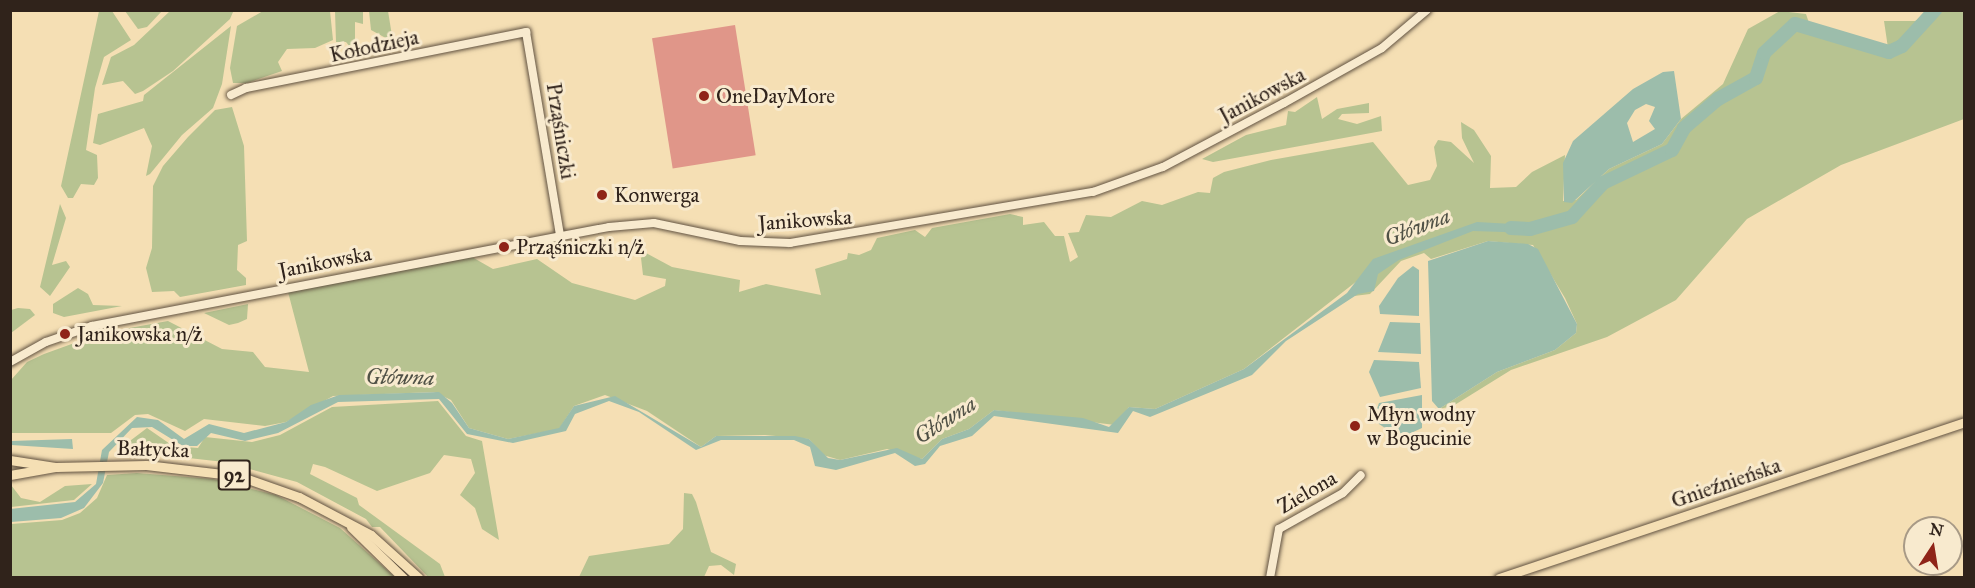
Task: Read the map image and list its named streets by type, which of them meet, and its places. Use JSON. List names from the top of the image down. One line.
{"streets":{"main road":["Bałtycka","92","Gnieźnieńska"],"street":["Kołodzieja","Janikowska","Prząśniczki","Zielona"]},"crossings":[["Kołodzieja","Prząśniczki"],["Janikowska","Prząśniczki"]],"water":["Główna"],"places":["OneDayMore","Konwerga","Prząśniczki n/ż","Janikowska n/ż","Młyn wodny w Bogucinie"],"north":"top"}
